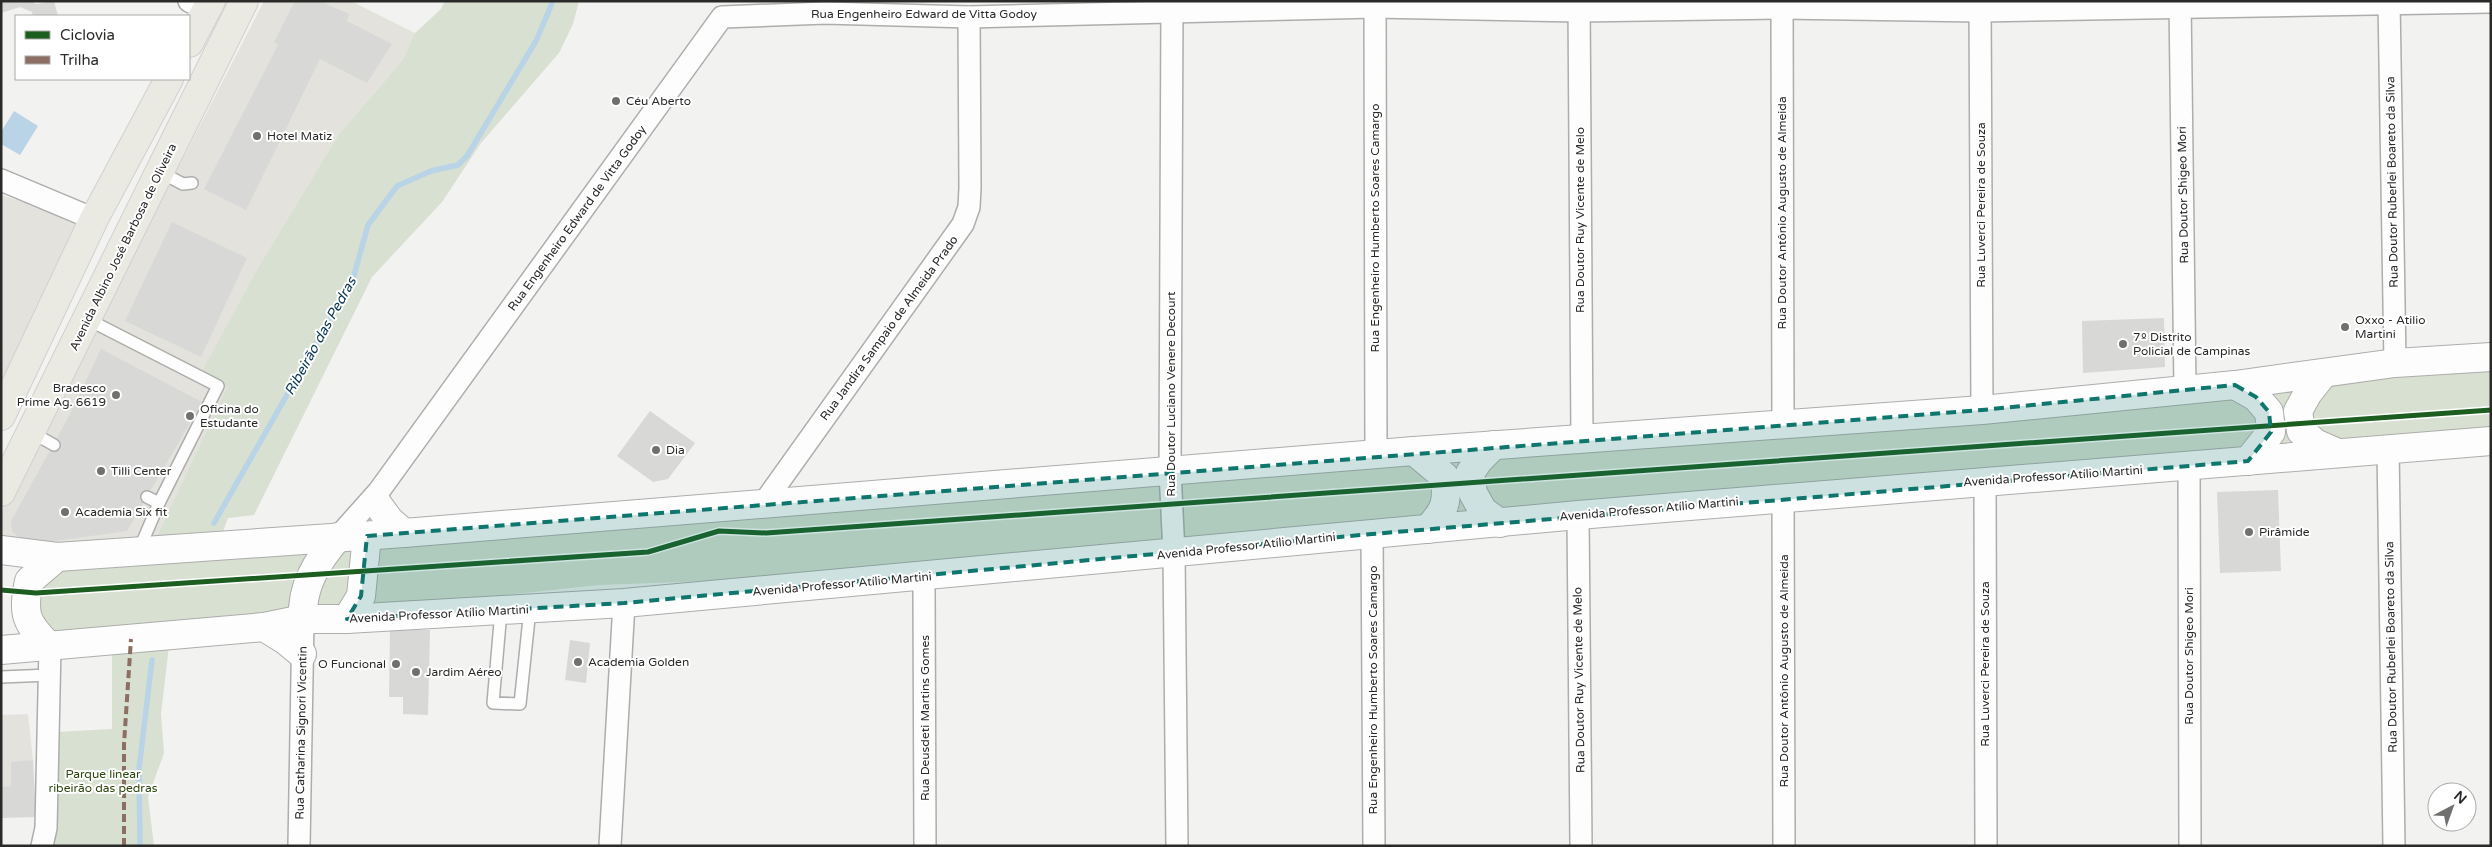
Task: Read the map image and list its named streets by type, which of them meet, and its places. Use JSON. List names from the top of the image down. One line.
{"streets":{"main road":["Avenida Albino José Barbosa de Oliveira","Avenida Professor Atílio Martini"],"street":["Rua Engenheiro Edward de Vitta Godoy","Rua Doutor Ruberlei Boareto da Silva","Rua Doutor Shigeo Mori","Rua Luverci Pereira de Souza","Rua Doutor Antônio Augusto de Almeida","Rua Doutor Ruy Vicente de Melo","Rua Engenheiro Humberto Soares Camargo","Rua Jandira Sampaio de Almeida Prado","Rua Doutor Luciano Venere Decourt","Rua Deusdeti Martins Gomes","Rua Catharina Signori Vicentin"]},"crossings":[["Rua Engenheiro Edward de Vitta Godoy","Rua Doutor Ruberlei Boareto da Silva"],["Rua Engenheiro Edward de Vitta Godoy","Rua Doutor Shigeo Mori"],["Rua Engenheiro Edward de Vitta Godoy","Rua Luverci Pereira de Souza"],["Rua Engenheiro Edward de Vitta Godoy","Rua Doutor Antônio Augusto de Almeida"],["Rua Engenheiro Edward de Vitta Godoy","Rua Doutor Ruy Vicente de Melo"],["Rua Engenheiro Edward de Vitta Godoy","Rua Engenheiro Humberto Soares Camargo"],["Rua Engenheiro Edward de Vitta Godoy","Rua Jandira Sampaio de Almeida Prado"],["Rua Engenheiro Edward de Vitta Godoy","Rua Doutor Luciano Venere Decourt"],["Rua Doutor Ruberlei Boareto da Silva","Avenida Professor Atílio Martini"],["Rua Doutor Shigeo Mori","Avenida Professor Atílio Martini"],["Rua Luverci Pereira de Souza","Avenida Professor Atílio Martini"],["Rua Doutor Antônio Augusto de Almeida","Avenida Professor Atílio Martini"],["Rua Doutor Ruy Vicente de Melo","Avenida Professor Atílio Martini"],["Rua Engenheiro Humberto Soares Camargo","Avenida Professor Atílio Martini"],["Rua Doutor Luciano Venere Decourt","Avenida Professor Atílio Martini"],["Avenida Professor Atílio Martini","Rua Catharina Signori Vicentin"]],"water":["Ribeirão das Pedras"],"parks":["Parque linear ribeirão das pedras"],"places":["Céu Aberto","Hotel Matiz","Oxxo - Atilio Martini","7º Distrito Policial de Campinas","Bradesco Prime Ag. 6619","Oficina do Estudante","Dia","Tilli Center","Academia Six fit","Pirâmide","Academia Golden","O Funcional","Jardim Aéreo"],"legend":["Ciclovia","Trilha"],"north":"top right"}
